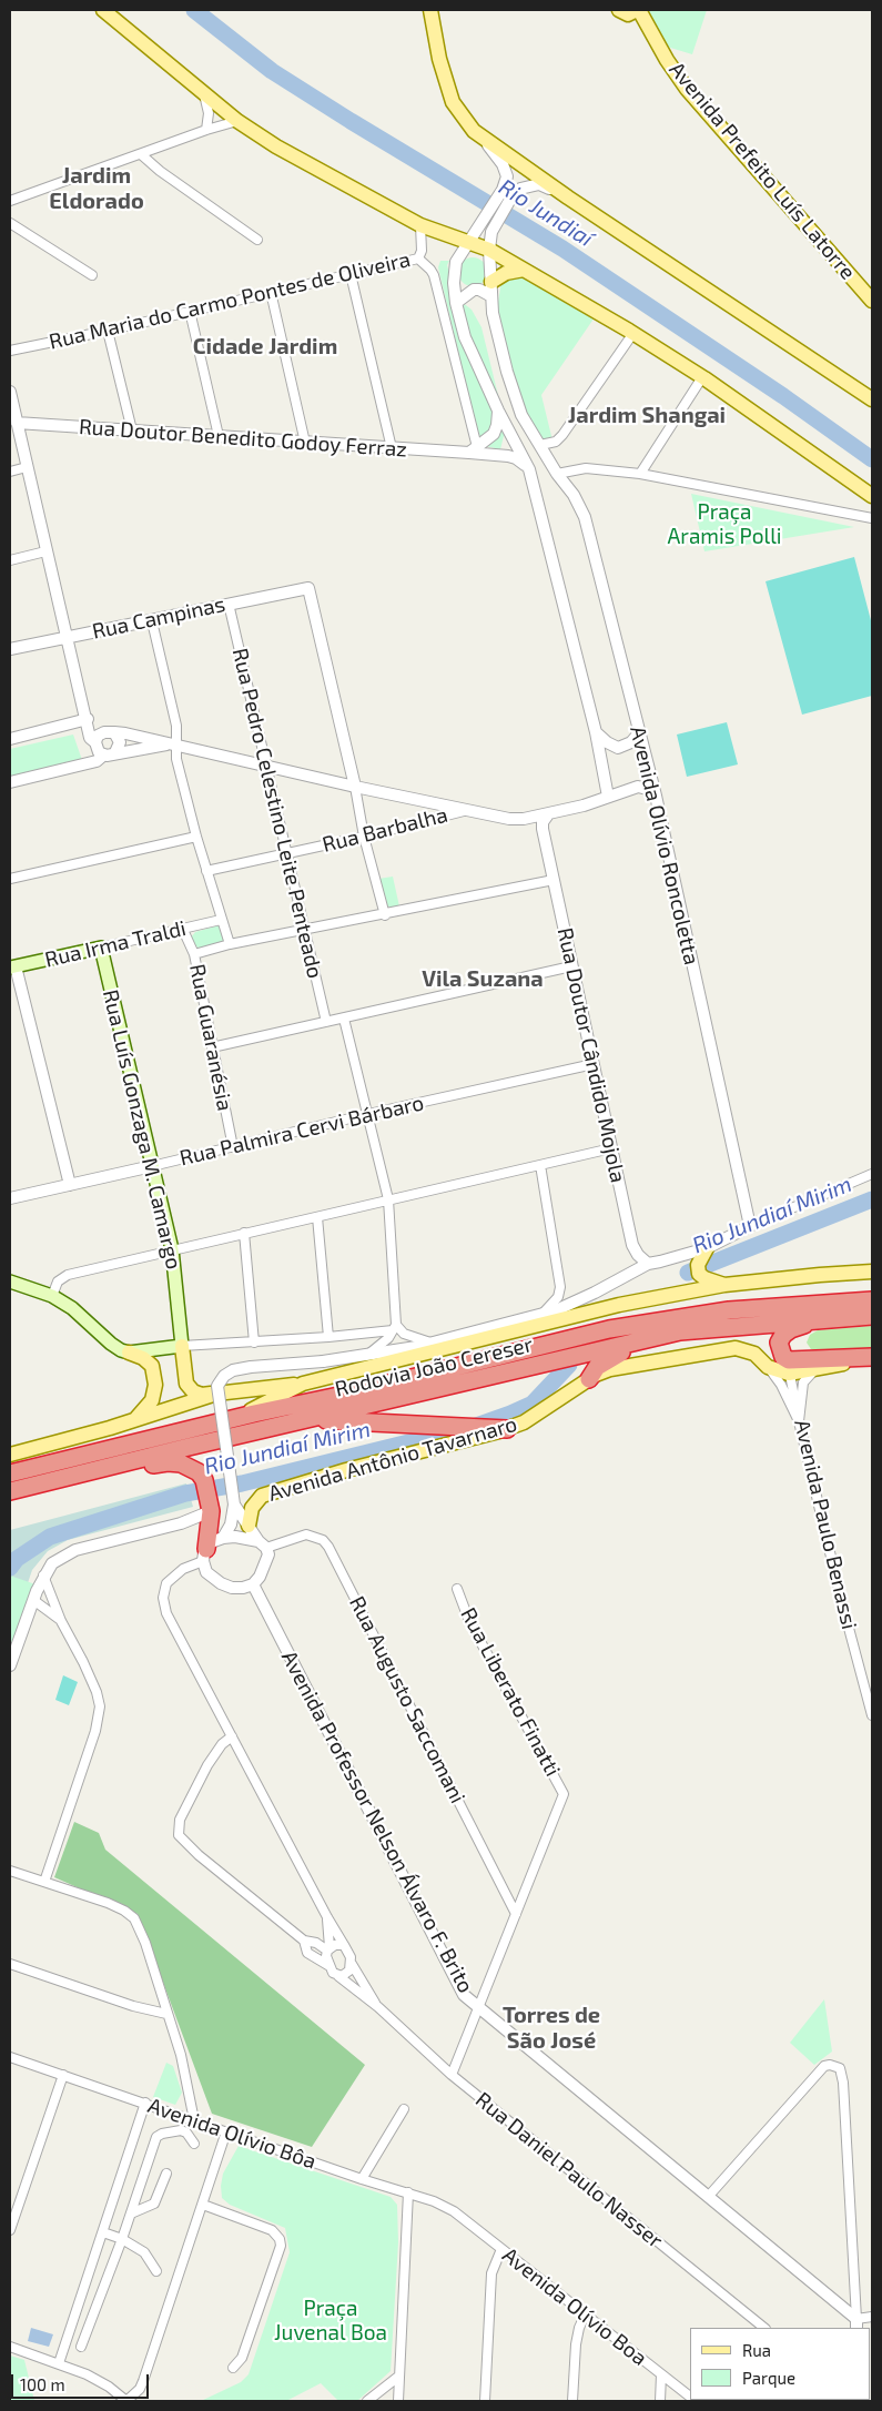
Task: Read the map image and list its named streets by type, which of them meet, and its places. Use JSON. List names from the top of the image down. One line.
{"streets":{"highway":["Rodovia João Cereser"],"main road":["Avenida Prefeito Luís Latorre","Rua Irma Traldi","Rua Luís Gonzaga M. Camargo","Avenida Antônio Tavarnaro"],"street":["Rua Maria do Carmo Pontes de Oliveira","Rua Doutor Benedito Godoy Ferraz","Rua Campinas","Rua Pedro Celestino Leite Penteado","Rua Barbalha","Avenida Olívio Roncoletta","Rua Guaranésia","Rua Doutor Cândido Mojola","Rua Palmira Cervi Bárbaro","Avenida Paulo Benassi","Rua Liberato Finatti","Rua Augusto Saccomani","Avenida Professor Nelson Álvaro F. Brito","Avenida Olívio Bôa","Rua Daniel Paulo Nasser","Avenida Olívio Boa"]},"crossings":[["Rua Doutor Benedito Godoy Ferraz","Avenida Olívio Roncoletta"],["Rua Campinas","Rua Pedro Celestino Leite Penteado"],["Rua Pedro Celestino Leite Penteado","Rua Barbalha"],["Rua Irma Traldi","Rua Guaranésia"],["Rua Irma Traldi","Rua Luís Gonzaga M. Camargo"],["Rua Guaranésia","Rua Palmira Cervi Bárbaro"],["Rua Doutor Cândido Mojola","Rua Palmira Cervi Bárbaro"],["Rua Luís Gonzaga M. Camargo","Rua Palmira Cervi Bárbaro"],["Rua Liberato Finatti","Rua Augusto Saccomani"],["Rua Augusto Saccomani","Avenida Professor Nelson Álvaro F. Brito"],["Rua Augusto Saccomani","Rua Daniel Paulo Nasser"],["Avenida Professor Nelson Álvaro F. Brito","Rua Daniel Paulo Nasser"],["Avenida Olívio Bôa","Avenida Olívio Boa"]],"districts":["Jardim Eldorado","Cidade Jardim","Jardim Shangai","Vila Suzana","Torres de São José"],"water":["Rio Jundiaí","Rio Jundiaí Mirim"],"parks":["Praça Aramis Polli","Praça Juvenal Boa"],"legend":["Rua","Parque"],"scale_bar":"100 m"}
